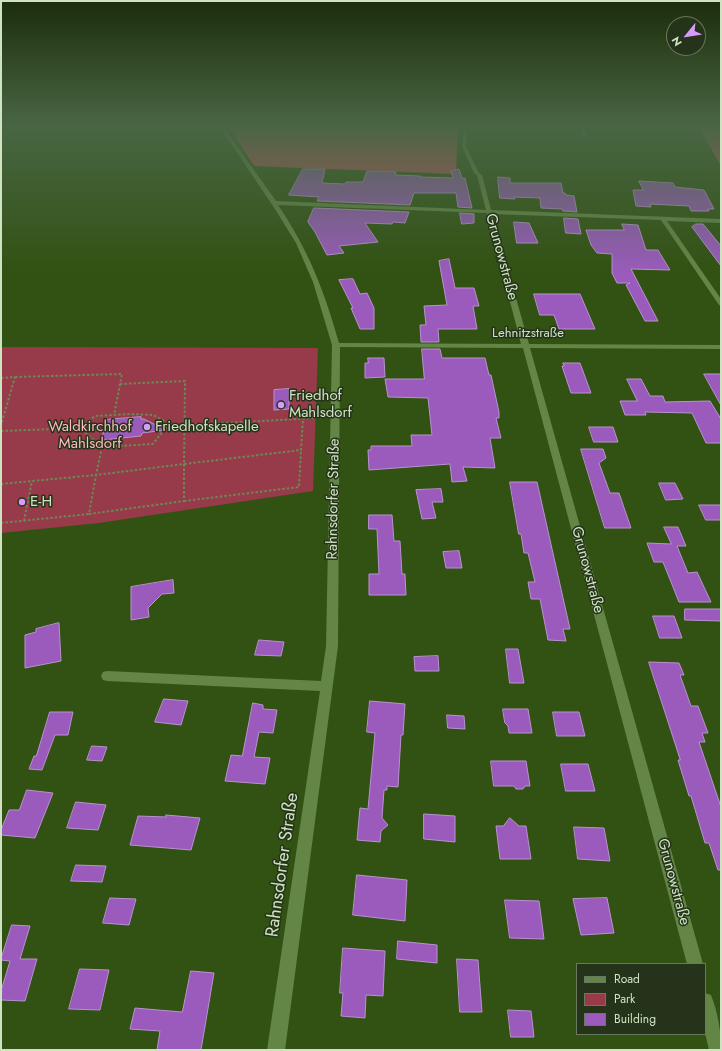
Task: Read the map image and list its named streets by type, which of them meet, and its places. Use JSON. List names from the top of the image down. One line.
{"streets":{"street":["Grunowstraße","Lehnitzstraße","Rahnsdorfer Straße"]},"crossings":[["Grunowstraße","Lehnitzstraße"],["Lehnitzstraße","Rahnsdorfer Straße"]],"parks":["Waldkirchhof Mahlsdorf"],"places":["Friedhof Mahlsdorf","Friedhofskapelle","E-H"],"legend":["Road","Park","Building"],"north":"bottom left"}
